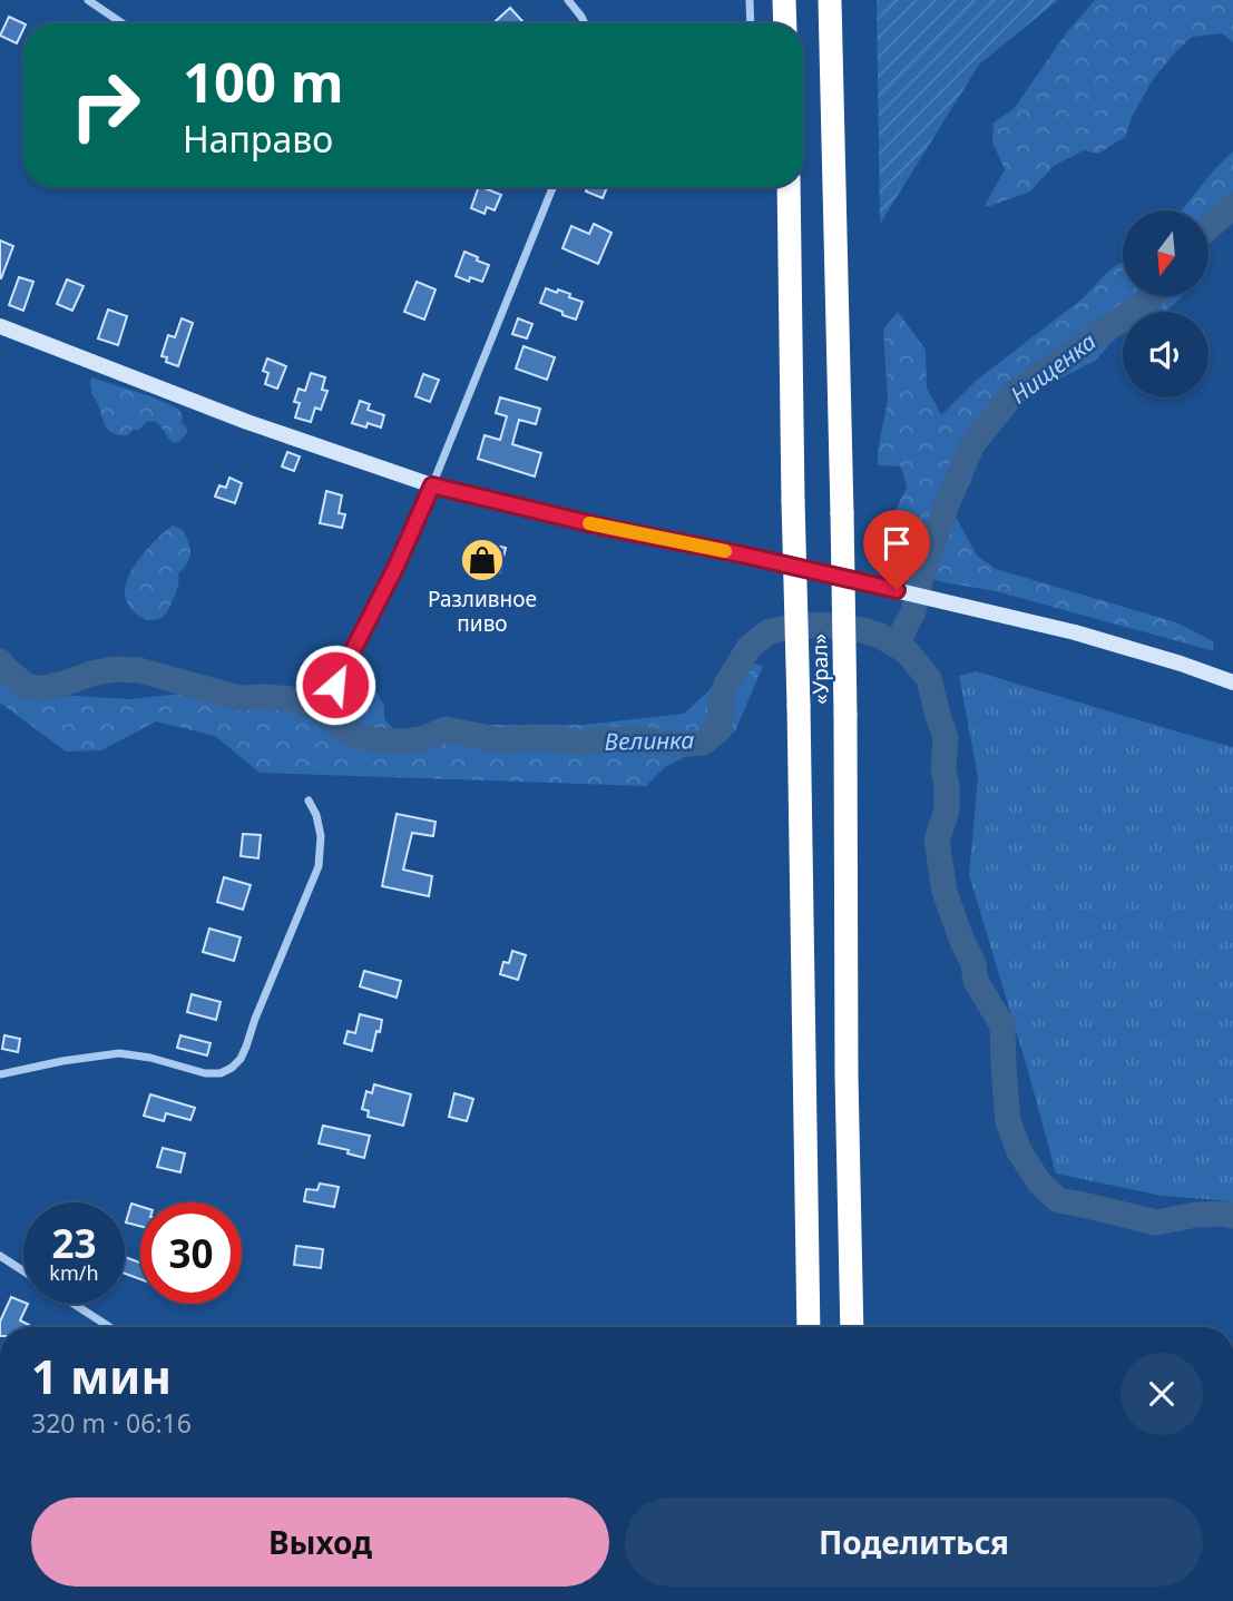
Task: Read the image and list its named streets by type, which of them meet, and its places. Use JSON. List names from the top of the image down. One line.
{"streets":{"highway":["«Урал»"]},"water":["Нищенка","Велинка"],"places":{"shop":["Разливное пиво"]},"north":"bottom","page":{"turn":["100 m","Направо"],"speed":"23 km/h","limit":"30","heading":["1 мин","320 m · 06:16"],"buttons":["Выход","Поделиться"]}}
